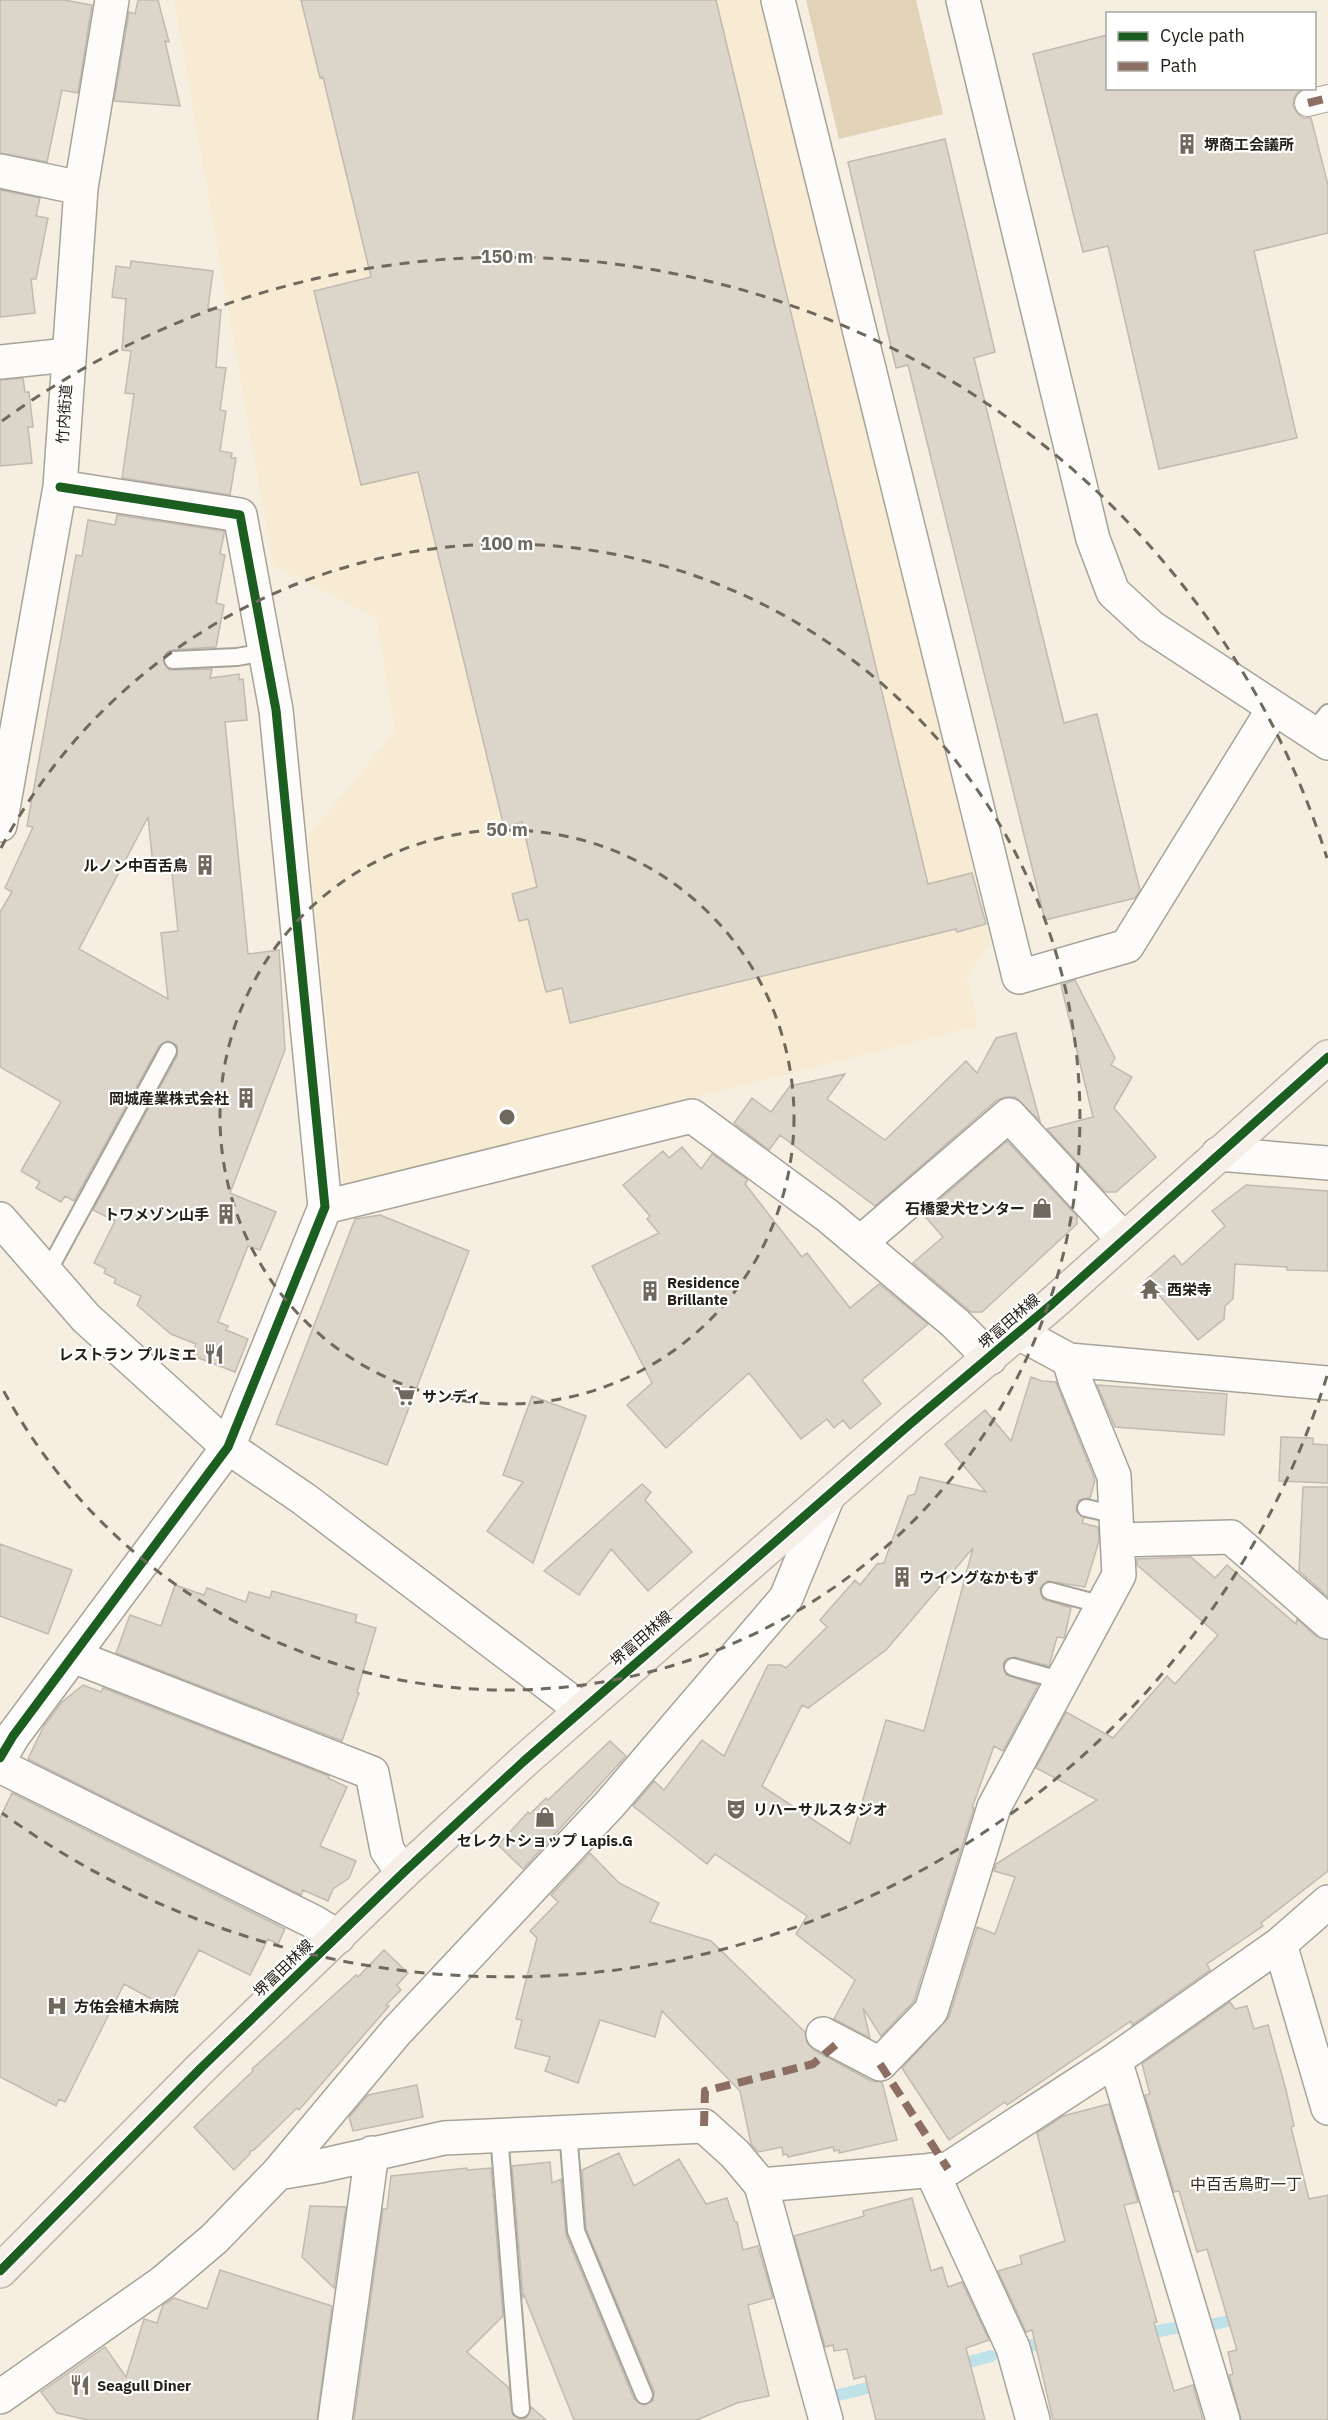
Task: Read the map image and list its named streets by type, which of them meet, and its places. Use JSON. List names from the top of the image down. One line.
{"streets":{"main road":["堺富田林線"],"street":["竹内街道"]},"districts":["中百舌鳥町一丁"],"places":{"building":["堺商工会議所","ルノン中百舌鳥","岡城産業株式会社","トワメゾン山手","Residence Brillante","ウイングなかもず"],"shop":["石橋愛犬センター","セレクトショップ Lapis.G"],"temple":["西栄寺"],"restaurant":["レストラン プルミエ","Seagull Diner"],"supermarket":["サンディ"],"theatre":["リハーサルスタジオ"],"hospital":["方佑会植木病院"]},"legend":["Cycle path","Path"],"rings":["150 m","100 m","50 m"]}
